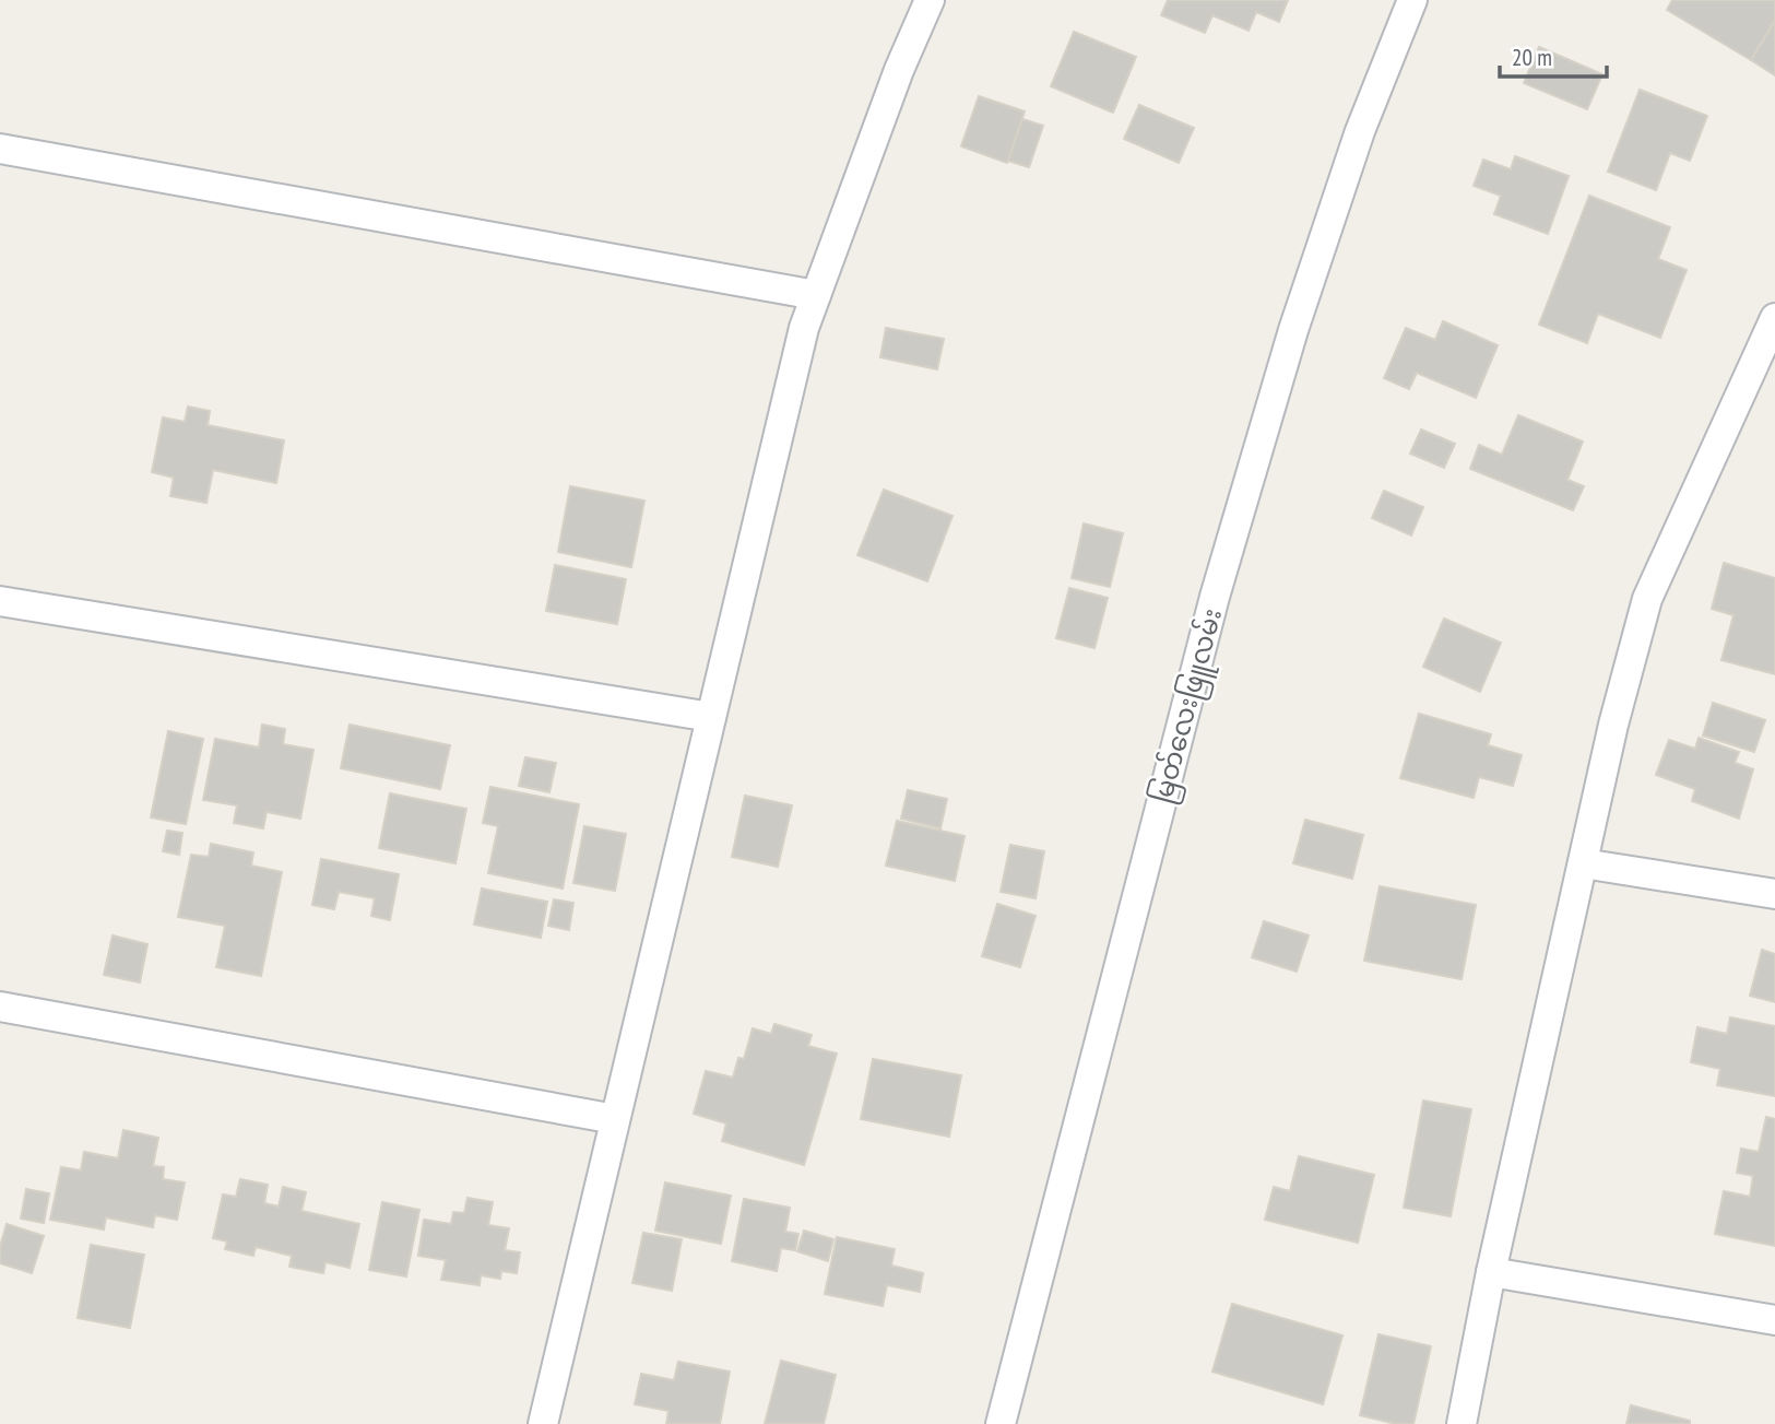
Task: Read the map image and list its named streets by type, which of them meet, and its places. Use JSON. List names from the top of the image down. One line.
{"streets":{"street":["မြတ်လေးဖြူလမ်း"]},"scale_bar":"20 m"}
